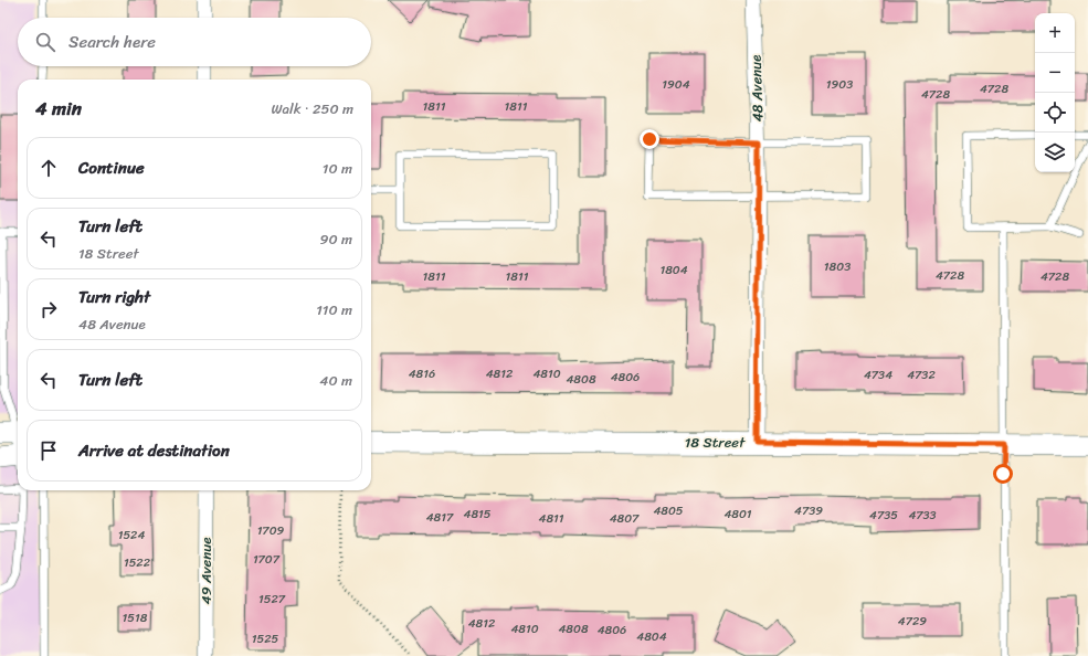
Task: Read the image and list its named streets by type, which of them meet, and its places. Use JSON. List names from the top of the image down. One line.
{"streets":{"street":["48 Avenue","18 Street","49 Avenue"]},"crossings":[["48 Avenue","18 Street"]],"house_numbers":["1904","1903","4728","4728","1811","1811","1803","1804","4728","1811","1811","4728","4816","4812","4810","4734","4732","4806","4808","4805","4739","4815","4801","4735","4733","4817","4811","4807","1709","1524","1707","1522","1527","1518","4729","4812","4810","4808","4806","4804","1525"],"page":{"map_buttons":["+","−"],"search":"Search here","heading":["4 min","Walk · 250 m"],"list":[["Continue","10 m"],["Turn left","18 Street","90 m"],["Turn right","48 Avenue","110 m"],["Turn left","40 m"],"Arrive at destination"]}}
